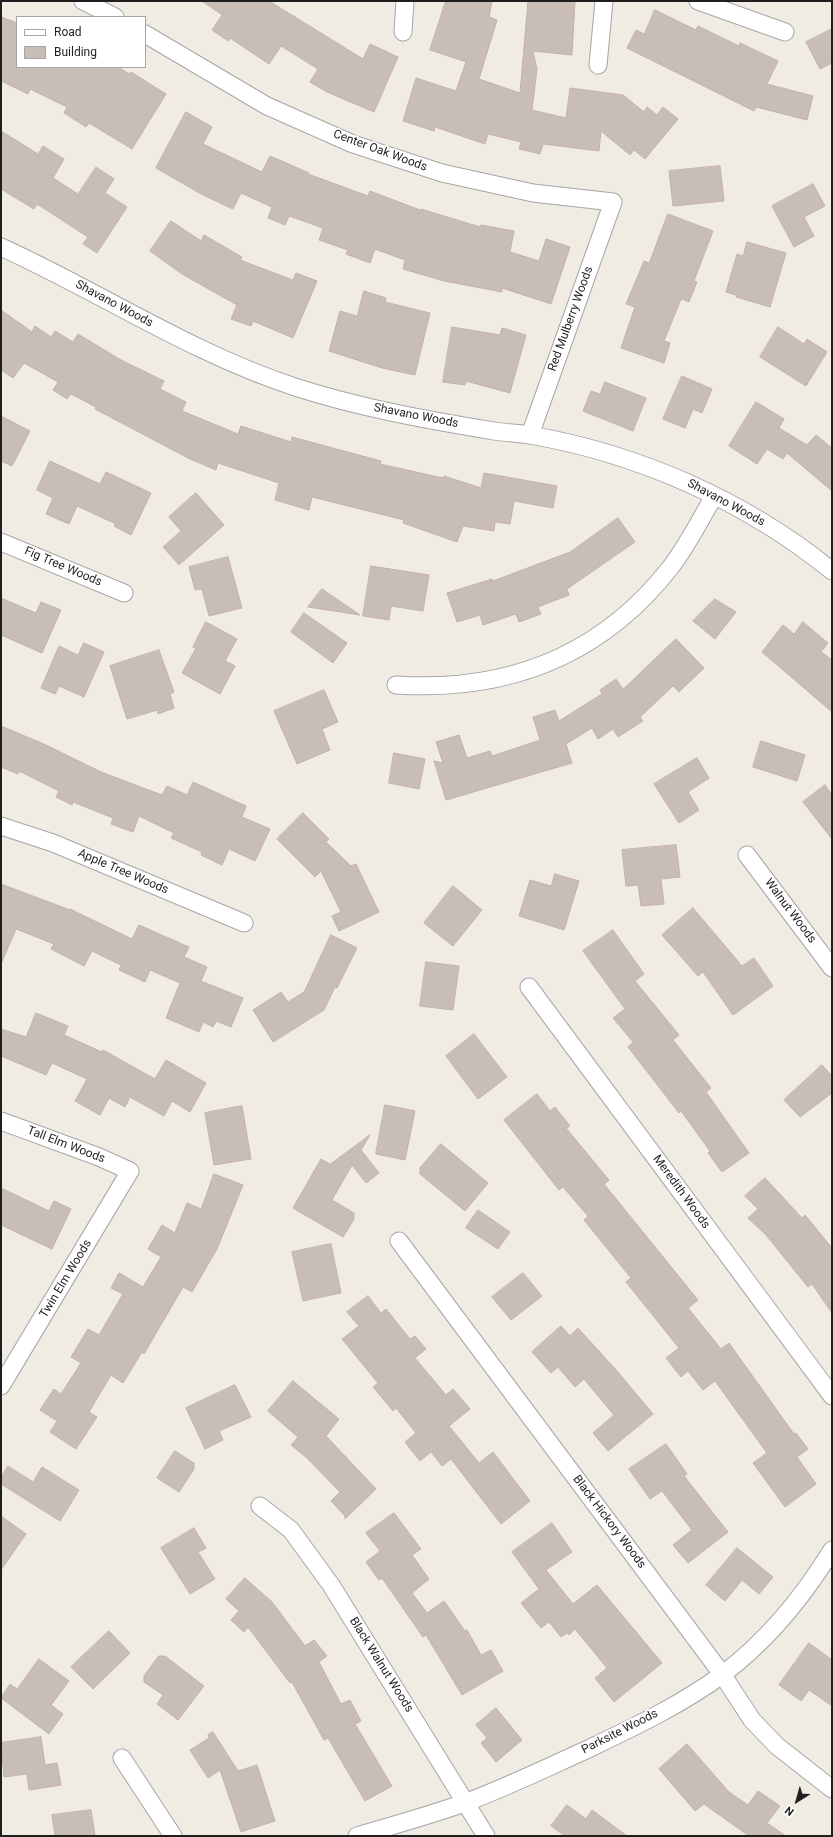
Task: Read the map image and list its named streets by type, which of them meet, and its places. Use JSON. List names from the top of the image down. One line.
{"streets":{"street":["Center Oak Woods","Shavano Woods","Red Mulberry Woods","Fig Tree Woods","Apple Tree Woods","Walnut Woods","Tall Elm Woods","Meredith Woods","Twin Elm Woods","Black Hickory Woods","Black Walnut Woods","Parksite Woods"]},"crossings":[["Center Oak Woods","Red Mulberry Woods"],["Shavano Woods","Red Mulberry Woods"],["Tall Elm Woods","Twin Elm Woods"],["Black Hickory Woods","Parksite Woods"],["Black Walnut Woods","Parksite Woods"]],"legend":["Road","Building"],"north":"bottom left"}
